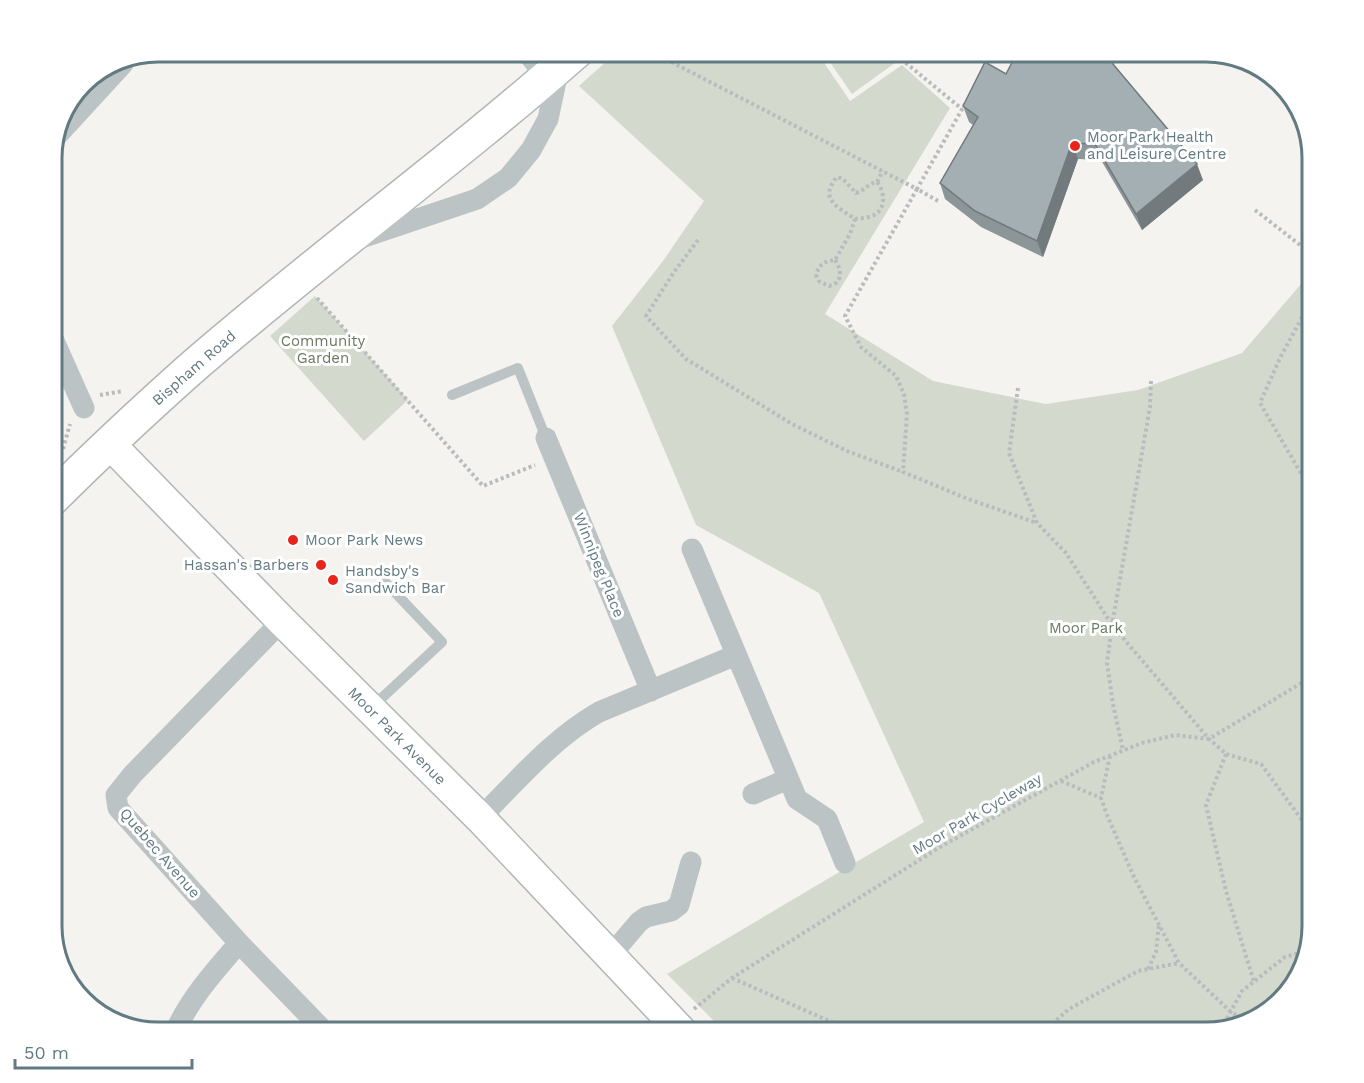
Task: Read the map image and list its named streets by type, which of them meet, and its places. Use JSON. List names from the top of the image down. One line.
{"streets":{"main road":["Bispham Road"],"street":["Winnipeg Place","Moor Park Avenue","Quebec Avenue"],"path":["Moor Park Cycleway"]},"crossings":[["Bispham Road","Moor Park Avenue"],["Moor Park Avenue","Quebec Avenue"]],"parks":["Community Garden","Moor Park"],"places":["Moor Park Health and Leisure Centre","Moor Park News","Hassan's Barbers","Handsby's Sandwich Bar"],"scale_bar":"50 m"}
